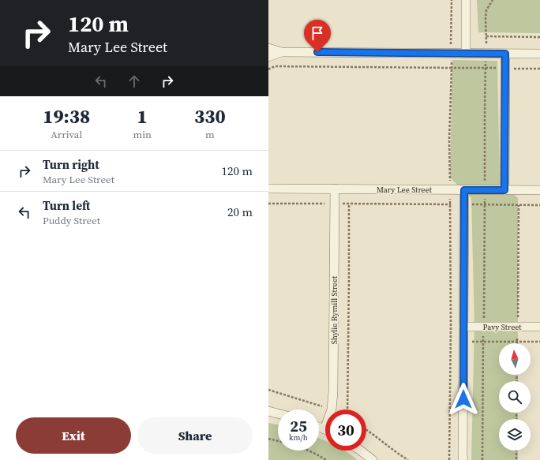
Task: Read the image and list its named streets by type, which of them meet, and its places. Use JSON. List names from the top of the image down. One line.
{"streets":{"street":["Mary Lee Street","Shylie Rymill Street","Pavy Street"]},"crossings":[["Mary Lee Street","Shylie Rymill Street"]],"north":"top","page":{"turn":["120 m","Mary Lee Street"],"eta":["19:38","Arrival","1","min","330","m"],"list":[{"name":"Turn right","note":"Mary Lee Street","value":"120 m"},{"name":"Turn left","note":"Puddy Street","value":"20 m"}],"speed":"25 km/h","limit":"30","buttons":["Exit","Share"]}}
